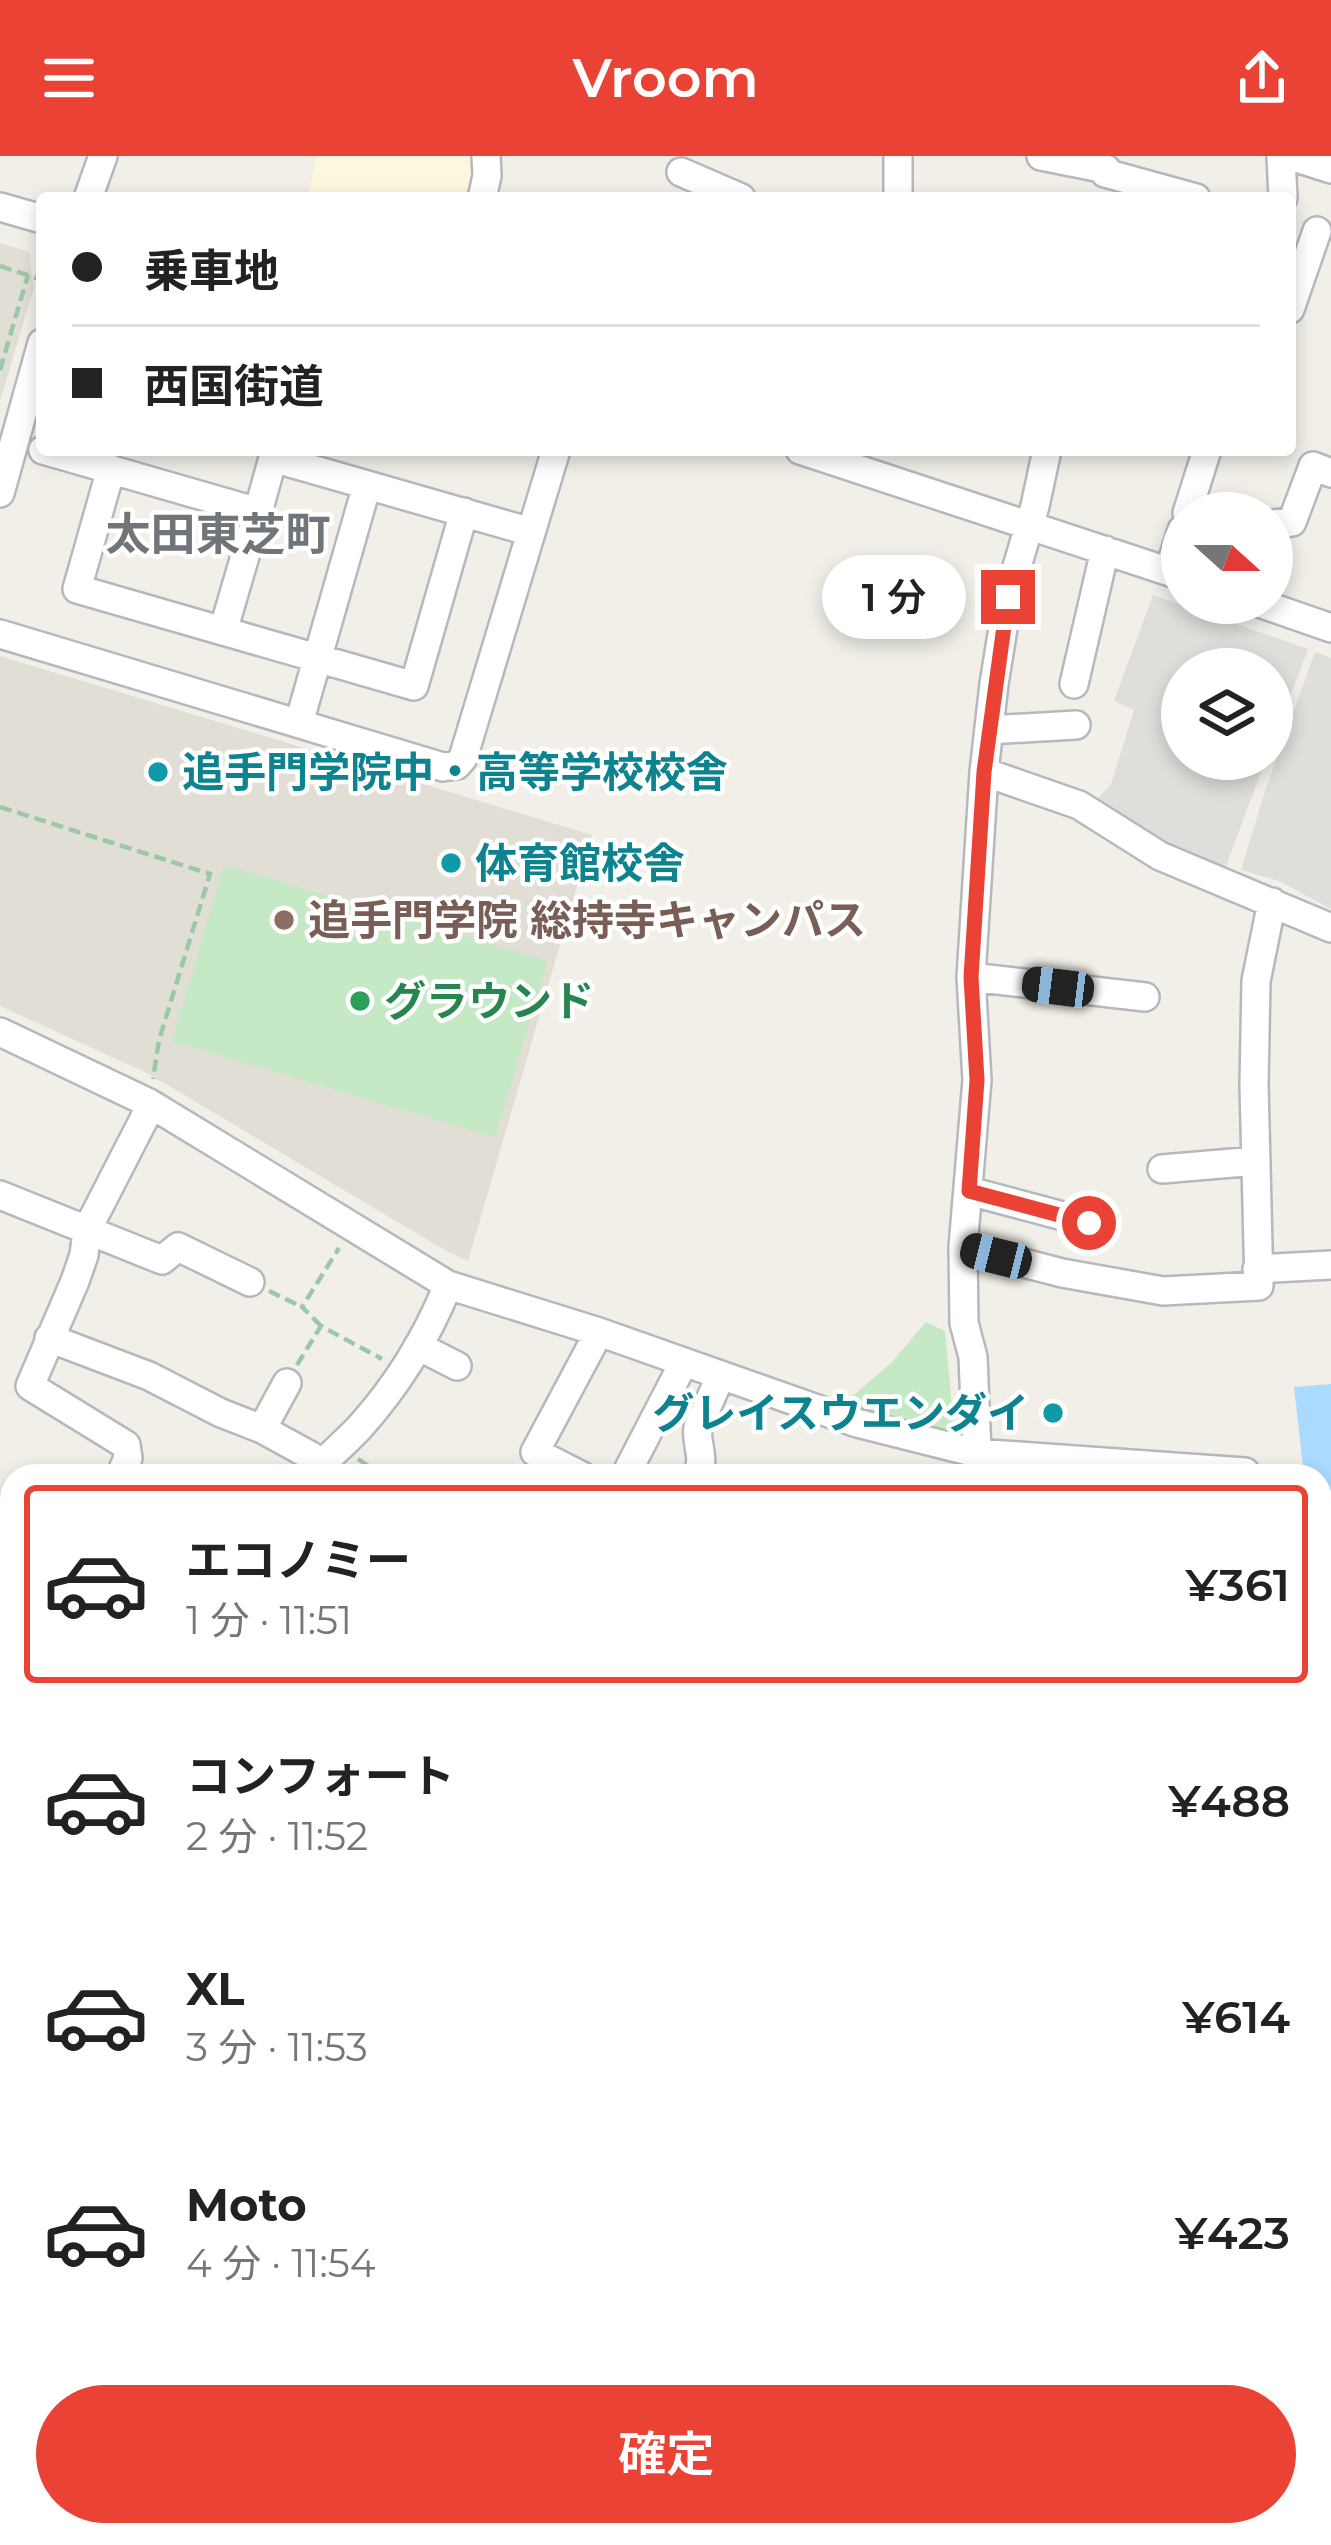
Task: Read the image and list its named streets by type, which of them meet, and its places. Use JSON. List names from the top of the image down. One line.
{"districts":["太田東芝町"],"places":["追手門学院中・高等学校校舎","体育館校舎","追手門学院 総持寺キャンパス","グラウンド","グレイスウエンダイ"],"north":"right","page":{"header":"Vroom","banner":["乗車地","西国街道"],"bubble":"1 分","list":[{"name":"エコノミー","note":"1 分 · 11:51","value":"¥361"},{"name":"コンフォート","note":"2 分 · 11:52","value":"¥488"},{"name":"XL","note":"3 分 · 11:53","value":"¥614"},{"name":"Moto","note":"4 分 · 11:54","value":"¥423"}],"buttons":"確定"}}
